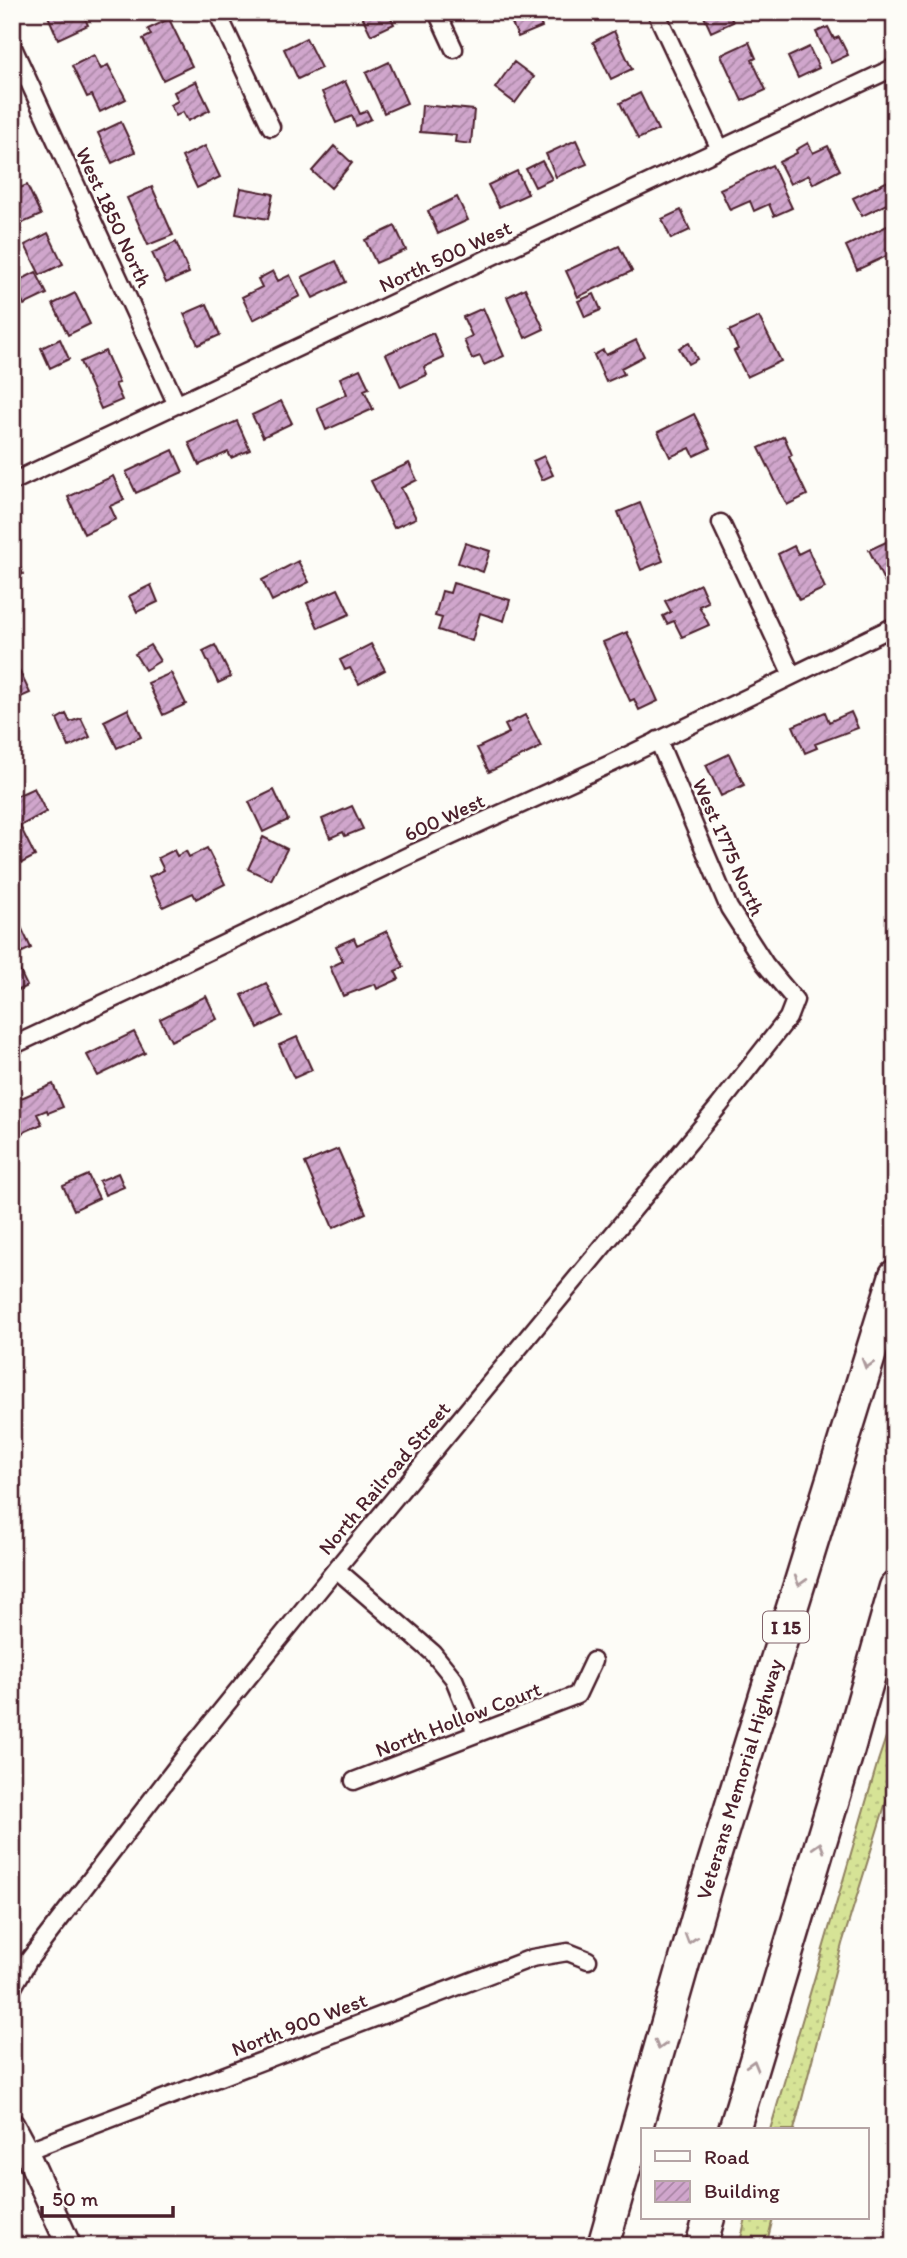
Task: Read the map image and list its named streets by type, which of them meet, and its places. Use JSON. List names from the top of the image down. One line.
{"streets":{"highway":["I 15","Veterans Memorial Highway"],"street":["West 1850 North","North 500 West","600 West","West 1775 North","North Railroad Street","North Hollow Court","North 900 West"]},"crossings":[["West 1850 North","North 500 West"],["600 West","West 1775 North"],["West 1775 North","North Railroad Street"]],"legend":["Road","Building"],"scale_bar":"50 m"}
